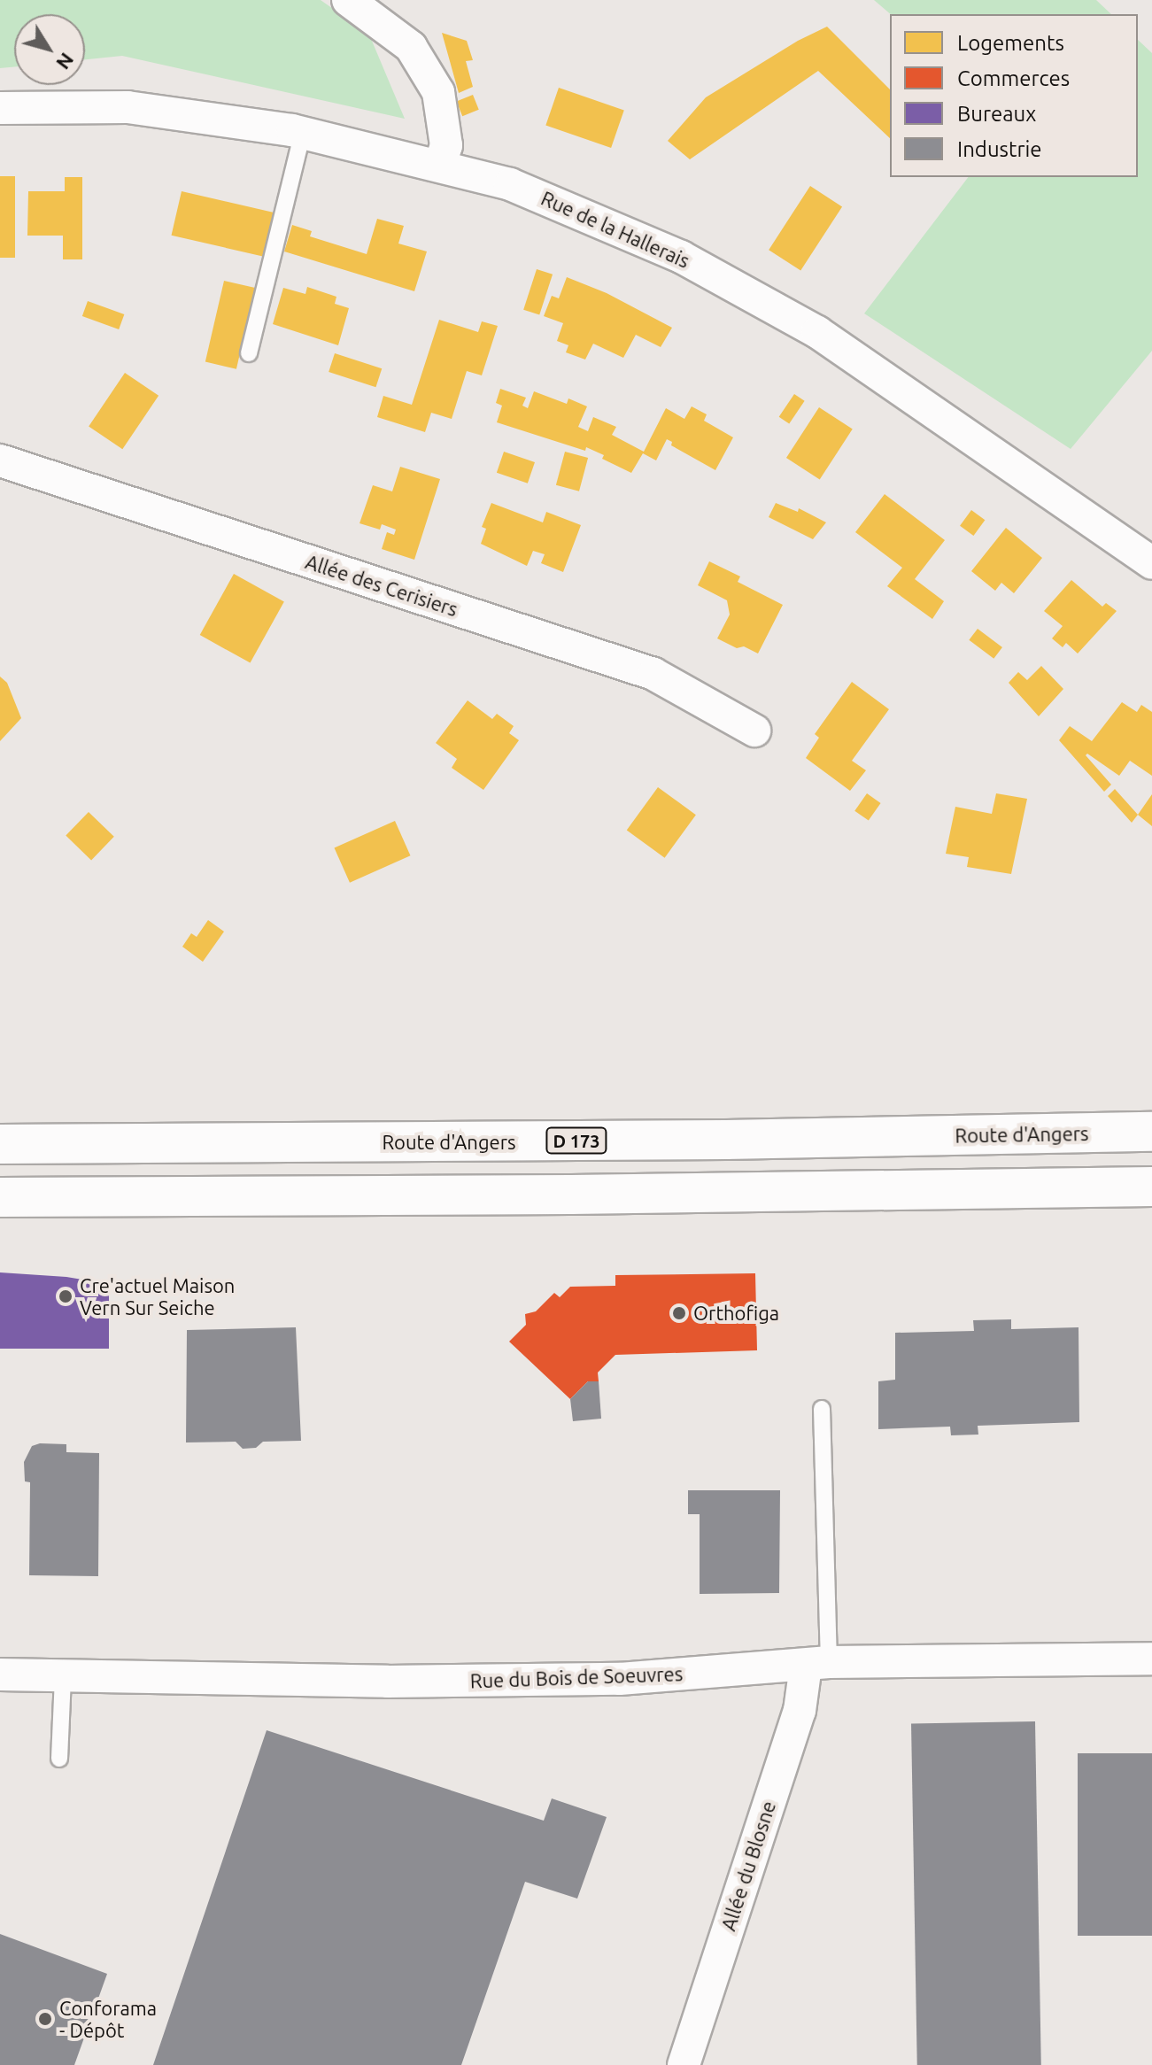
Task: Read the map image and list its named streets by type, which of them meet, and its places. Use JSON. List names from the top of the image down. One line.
{"streets":{"highway":["Route d'Angers","D 173"],"street":["Rue de la Hallerais","Allée des Cerisiers","Rue du Bois de Soeuvres","Allée du Blosne"]},"crossings":[["Rue du Bois de Soeuvres","Allée du Blosne"]],"places":["Cre'actuel Maison Vern Sur Seiche","Orthofiga","Conforama - Dépôt"],"legend":["Logements","Commerces","Bureaux","Industrie"],"north":"bottom right"}
